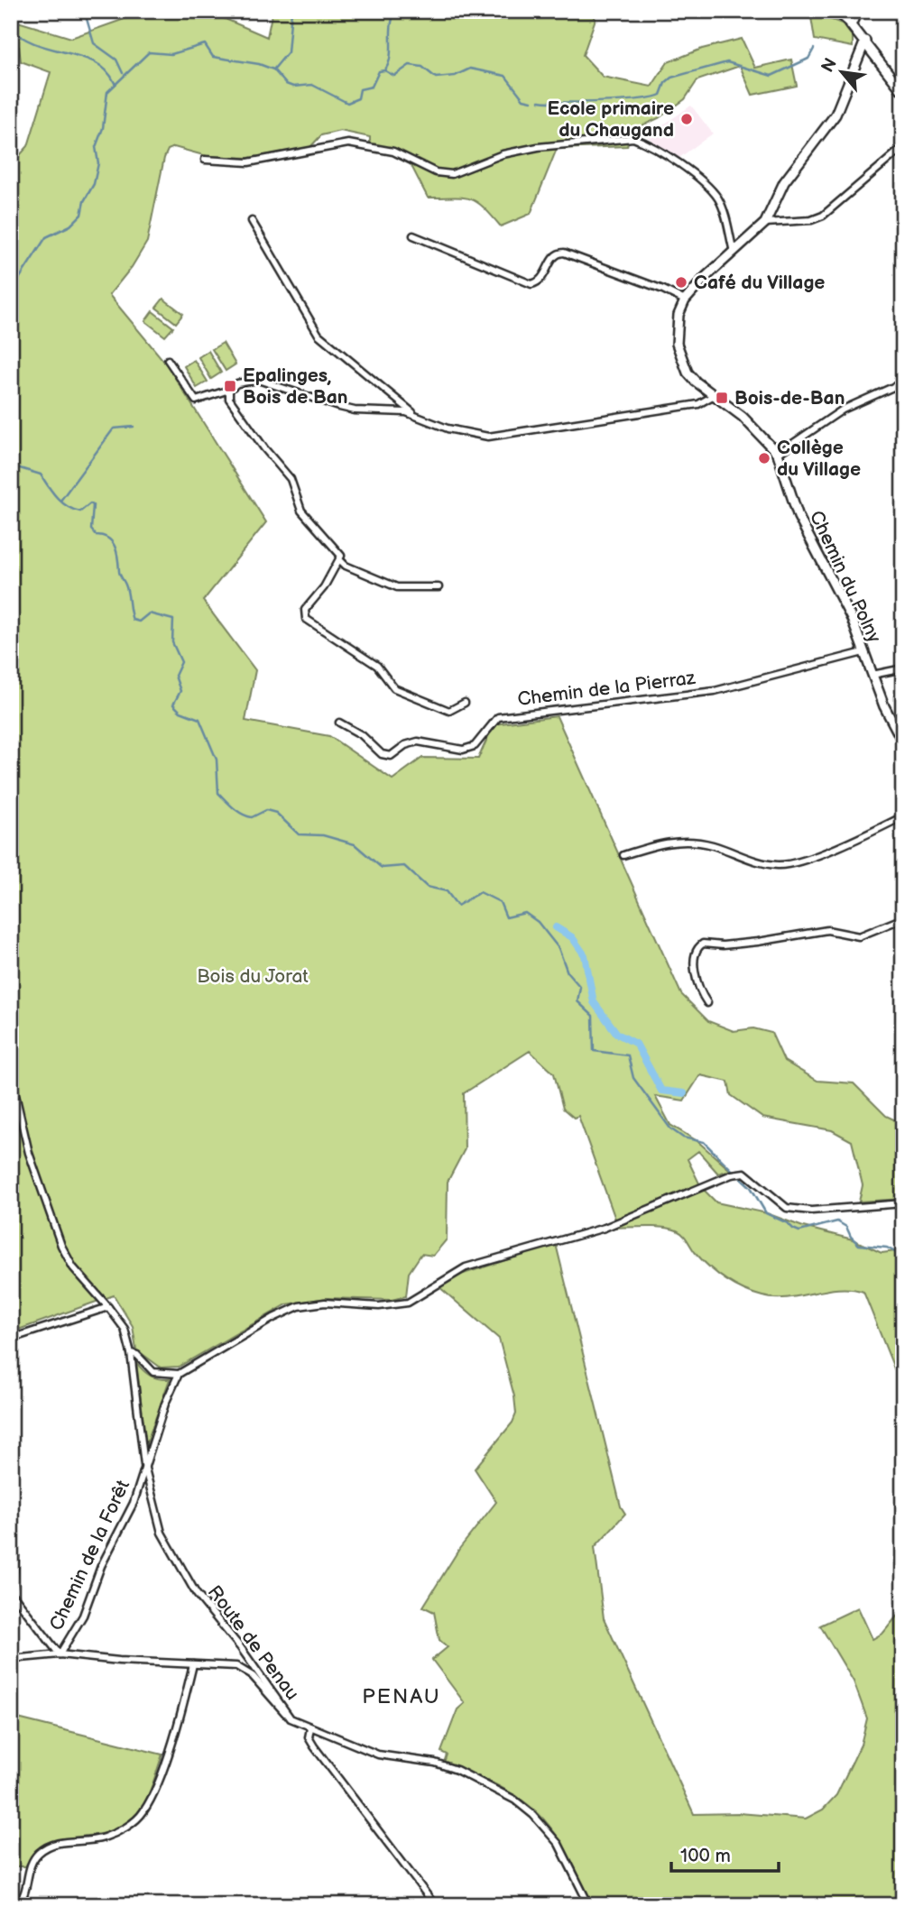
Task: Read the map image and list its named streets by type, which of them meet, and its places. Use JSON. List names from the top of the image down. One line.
{"streets":{"street":["Chemin du Polny","Chemin de la Pierraz","Chemin de la Forêt","Route de Penau"]},"crossings":[["Chemin du Polny","Chemin de la Pierraz"],["Chemin de la Forêt","Route de Penau"]],"districts":["PENAU"],"parks":["Bois du Jorat"],"places":{"other":["Ecole primaire du Chaugand","Café du Village","Collège du Village"],"transit":["Epalinges, Bois de Ban","Bois-de-Ban"]},"scale_bar":"100 m","north":"top left"}
